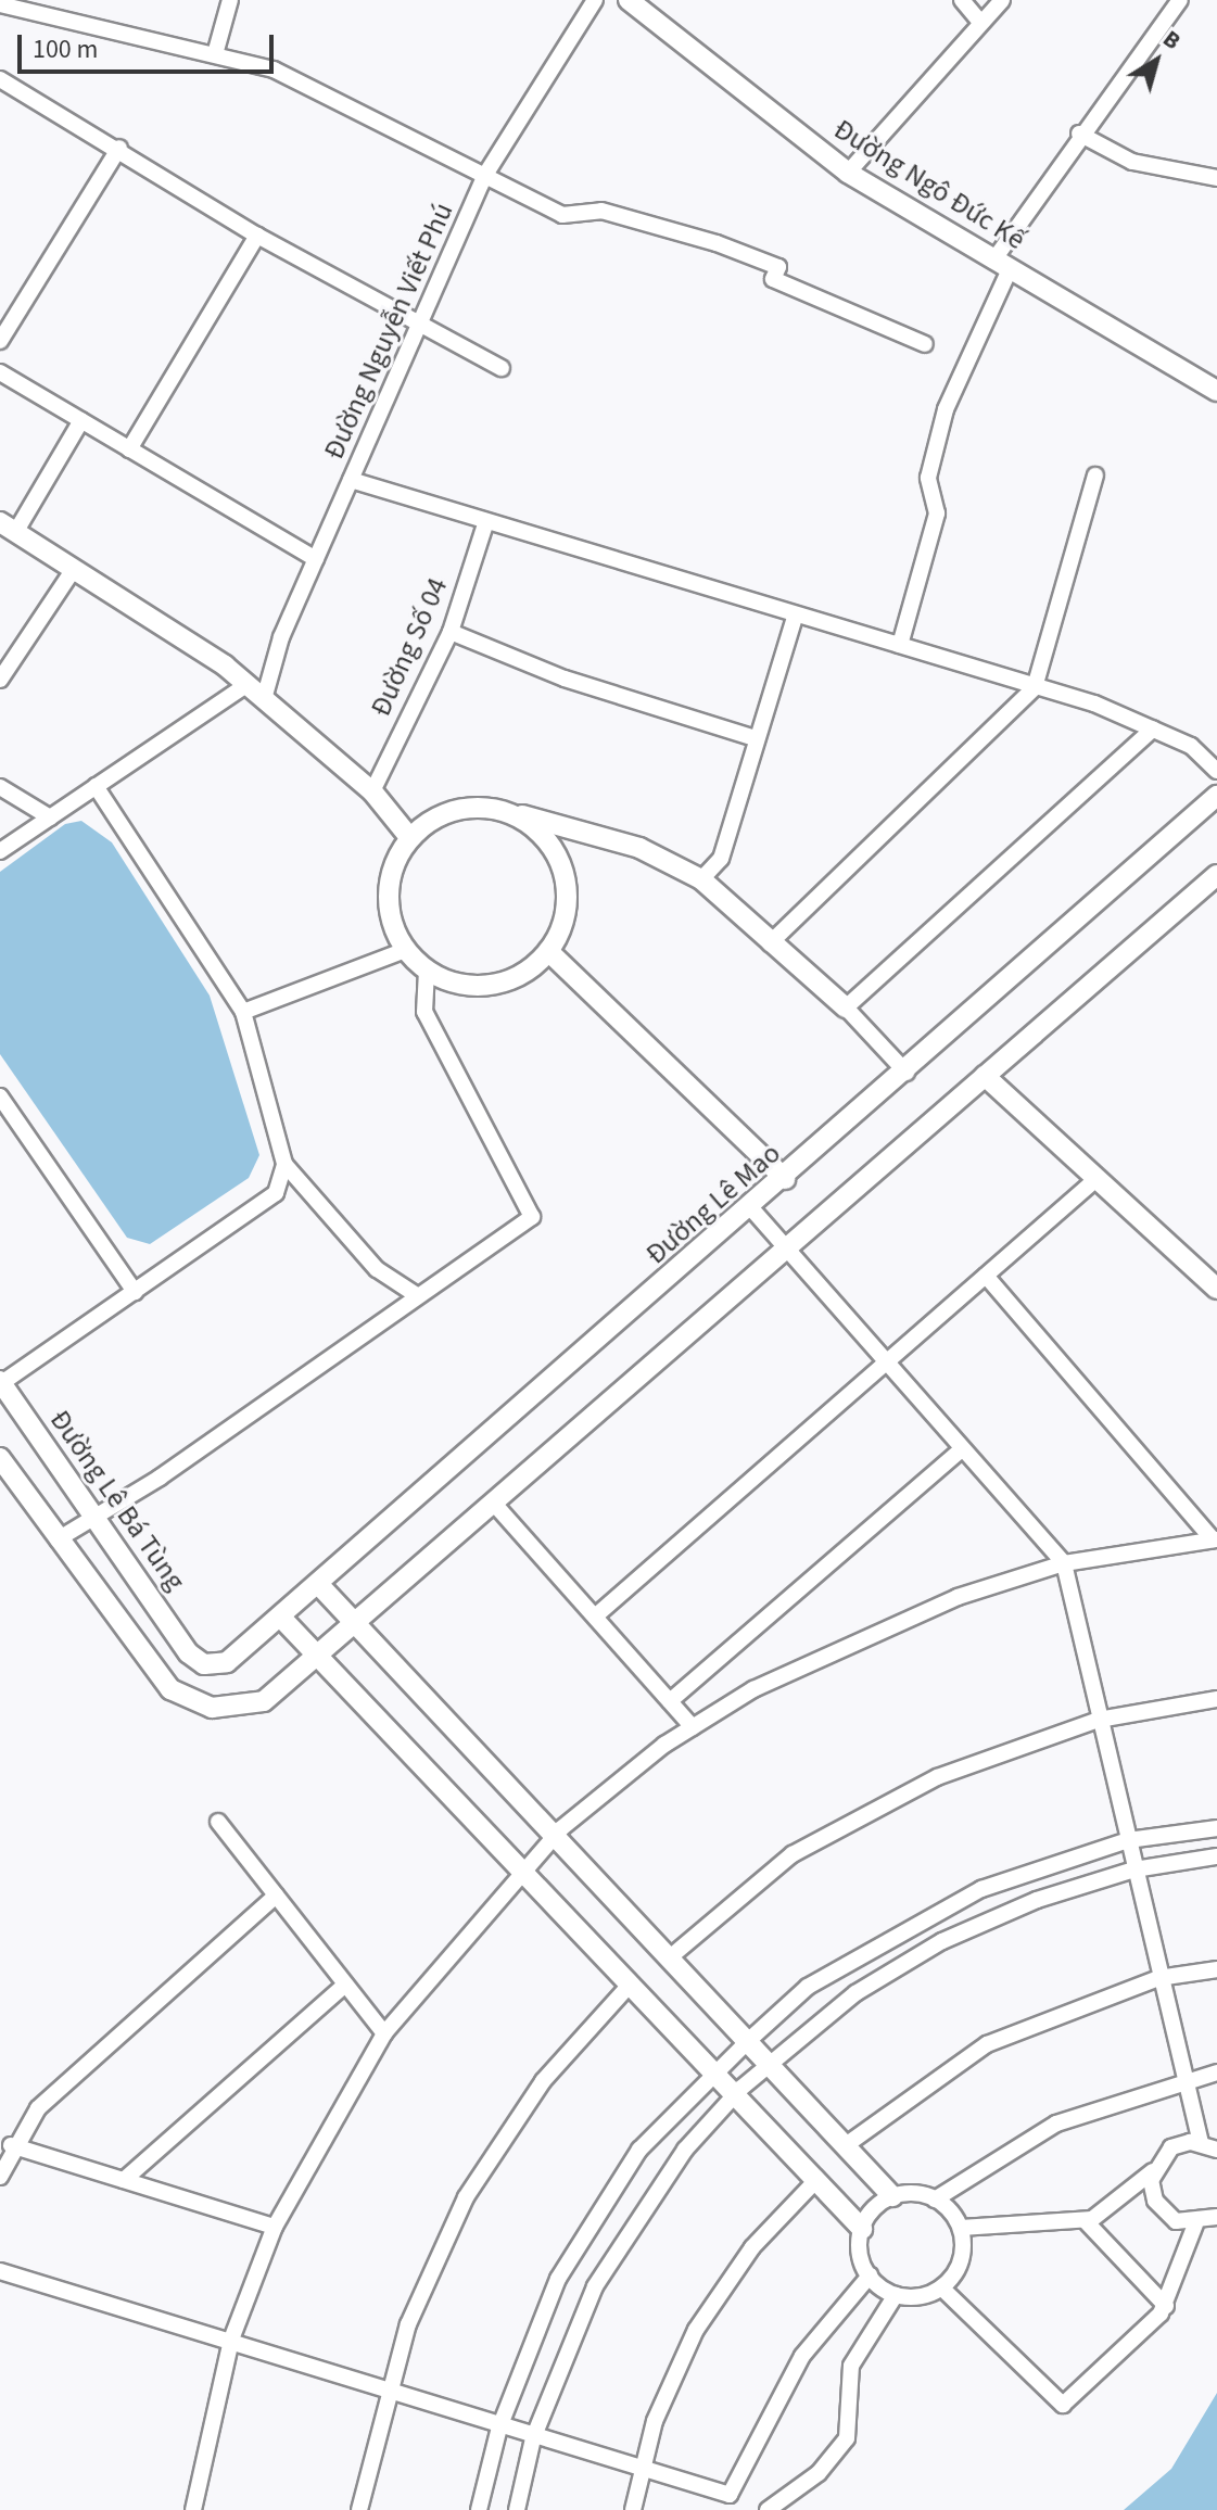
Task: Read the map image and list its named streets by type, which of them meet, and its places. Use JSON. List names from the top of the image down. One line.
{"streets":{"street":["Đường Ngô Đức Kế","Đường Nguyễn Viết Phú","Đường Số 04","Đường Lê Mao","Đường Lê Bá Tùng"]},"crossings":[["Đường Lê Mao","Đường Lê Bá Tùng"]],"scale_bar":"100 m","north":"top right"}
